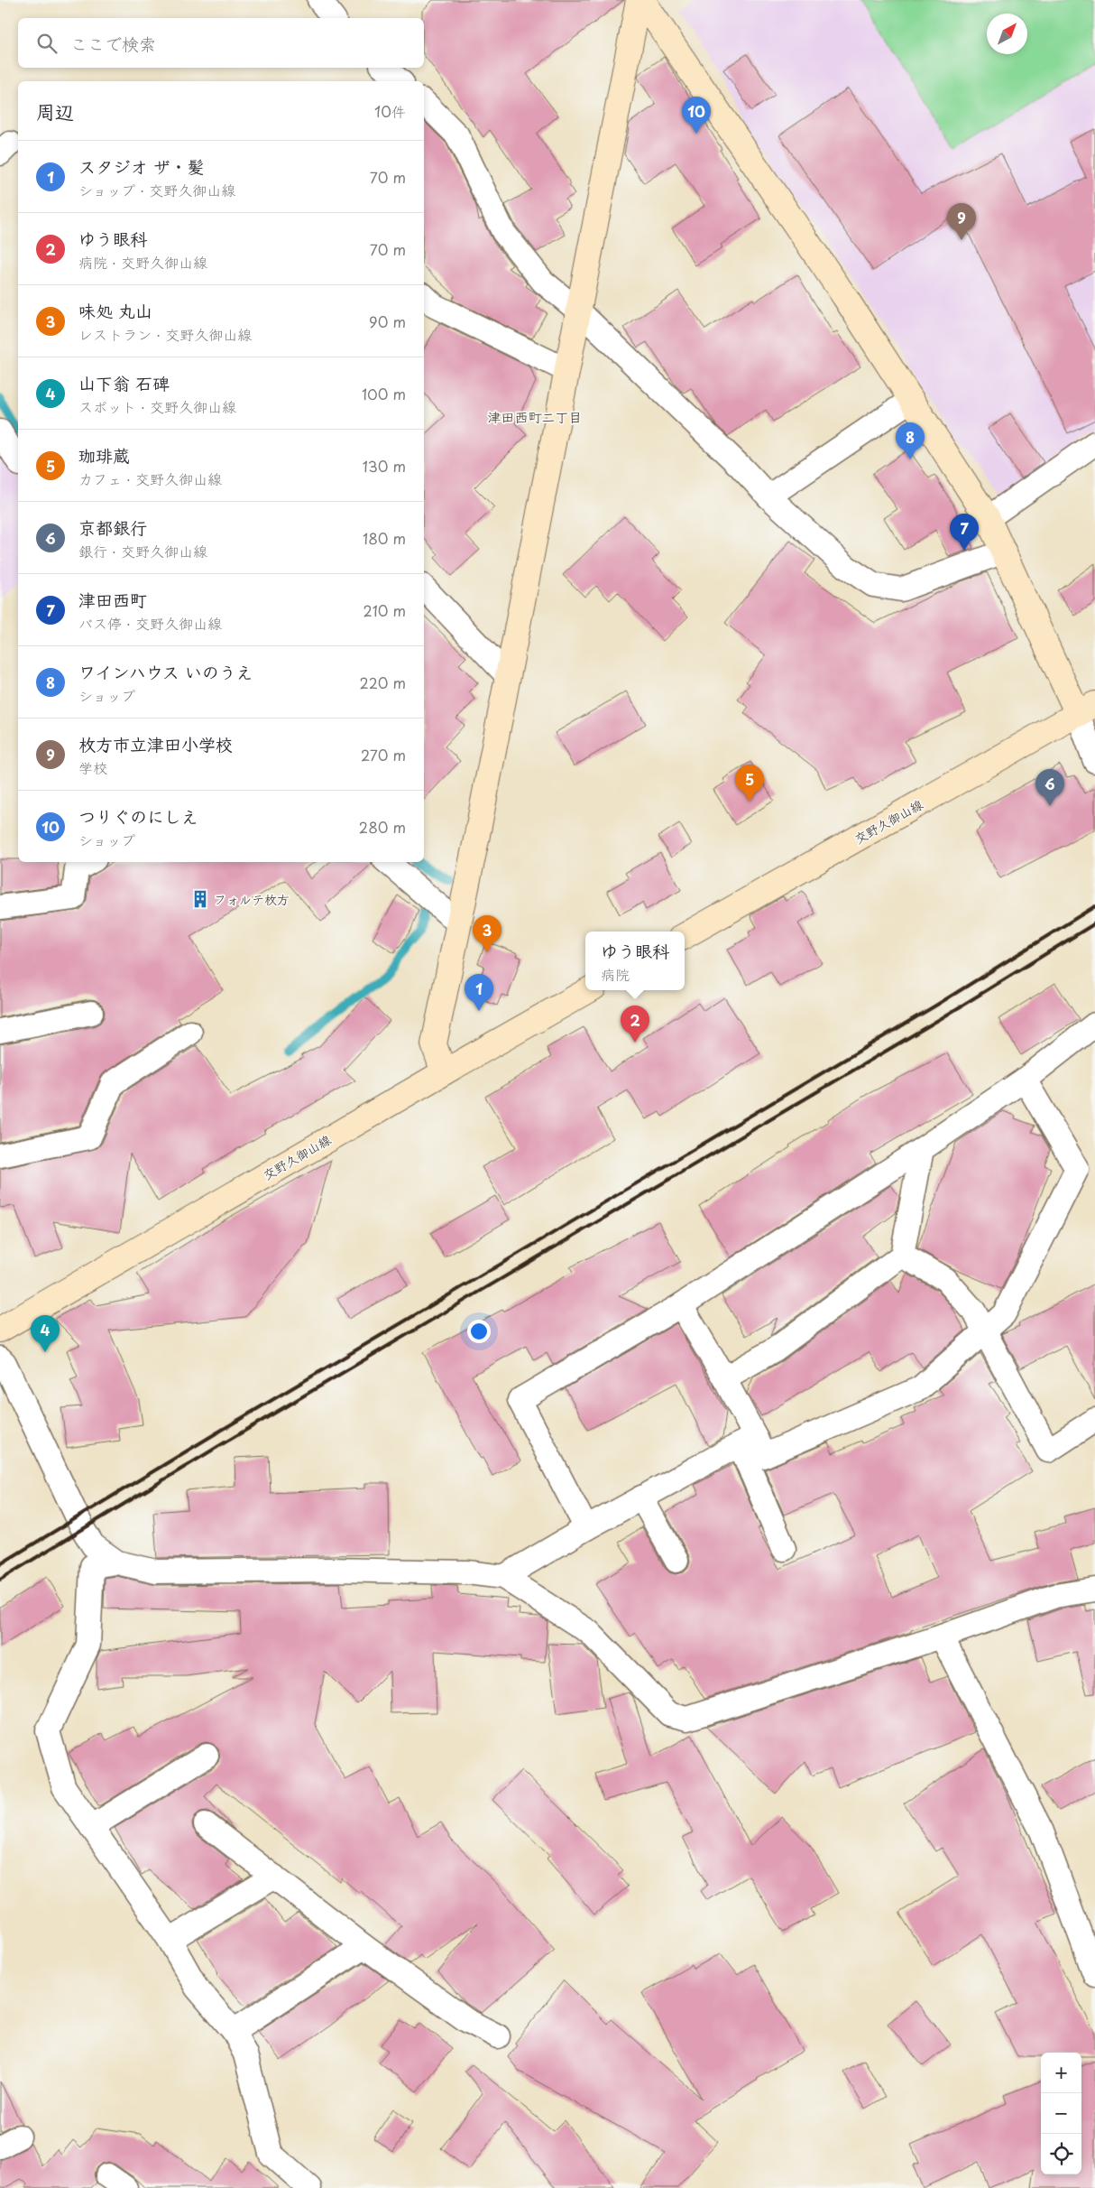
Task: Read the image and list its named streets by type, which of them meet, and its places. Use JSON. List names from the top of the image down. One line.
{"streets":{"street":["交野久御山線"]},"districts":["津田西町二丁目"],"places":{"building":["フォルテ枚方"]},"north":"top right","page":{"search":"ここで検索","heading":["周辺","10件"],"pins":["10","9","8","7","5","6","3","1","2","4"],"list":[{"mark":"1","name":"スタジオ ザ・髪","note":"ショップ · 交野久御山線","value":"70 m"},{"mark":"2","name":"ゆう眼科","note":"病院 · 交野久御山線","value":"70 m"},{"mark":"3","name":"味処 丸山","note":"レストラン · 交野久御山線","value":"90 m"},{"mark":"4","name":"山下翁 石碑","note":"スポット · 交野久御山線","value":"100 m"},{"mark":"5","name":"珈琲蔵","note":"カフェ · 交野久御山線","value":"130 m"},{"mark":"6","name":"京都銀行","note":"銀行 · 交野久御山線","value":"180 m"},{"mark":"7","name":"津田西町","note":"バス停 · 交野久御山線","value":"210 m"},{"mark":"8","name":"ワインハウス いのうえ","note":"ショップ","value":"220 m"},{"mark":"9","name":"枚方市立津田小学校","note":"学校","value":"270 m"},{"mark":"10","name":"つりぐのにしえ","note":"ショップ","value":"280 m"}],"popup":["ゆう眼科","病院"],"map_buttons":["+","−"]}}
